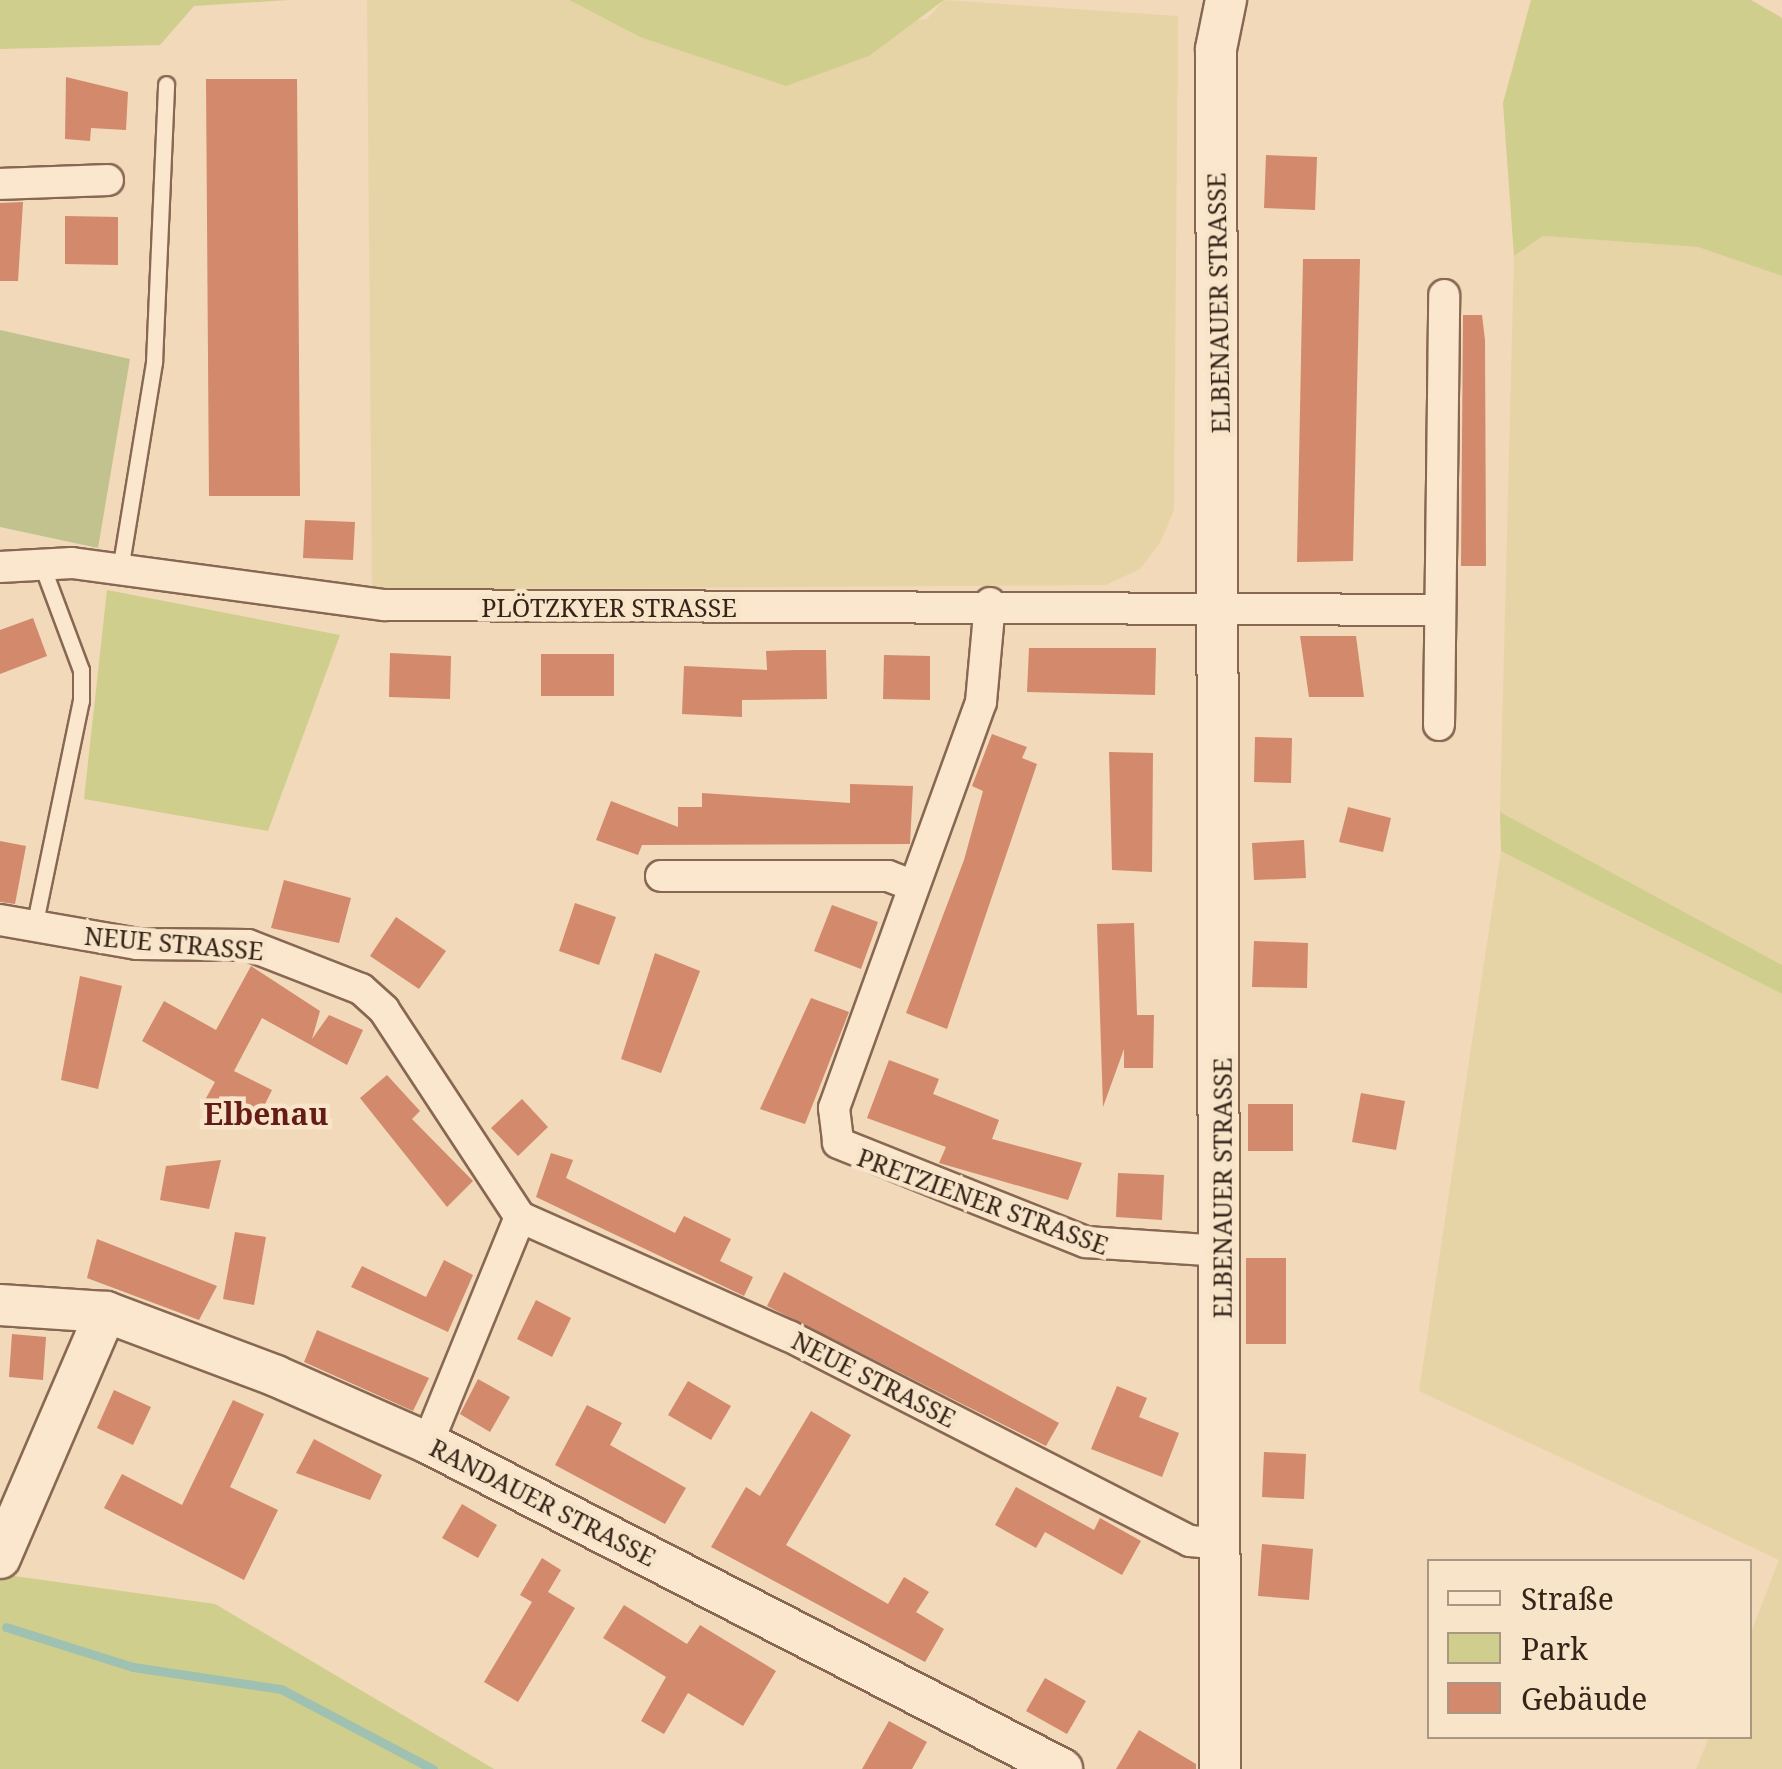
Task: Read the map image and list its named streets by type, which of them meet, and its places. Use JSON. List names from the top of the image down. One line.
{"streets":{"street":["ELBENAUER STRASSE","PLÖTZKYER STRASSE","NEUE STRASSE","PRETZIENER STRASSE","RANDAUER STRASSE"]},"crossings":[["ELBENAUER STRASSE","PLÖTZKYER STRASSE"],["ELBENAUER STRASSE","NEUE STRASSE"],["ELBENAUER STRASSE","PRETZIENER STRASSE"],["PLÖTZKYER STRASSE","PRETZIENER STRASSE"]],"districts":["Elbenau"],"legend":["Straße","Park","Gebäude"]}
